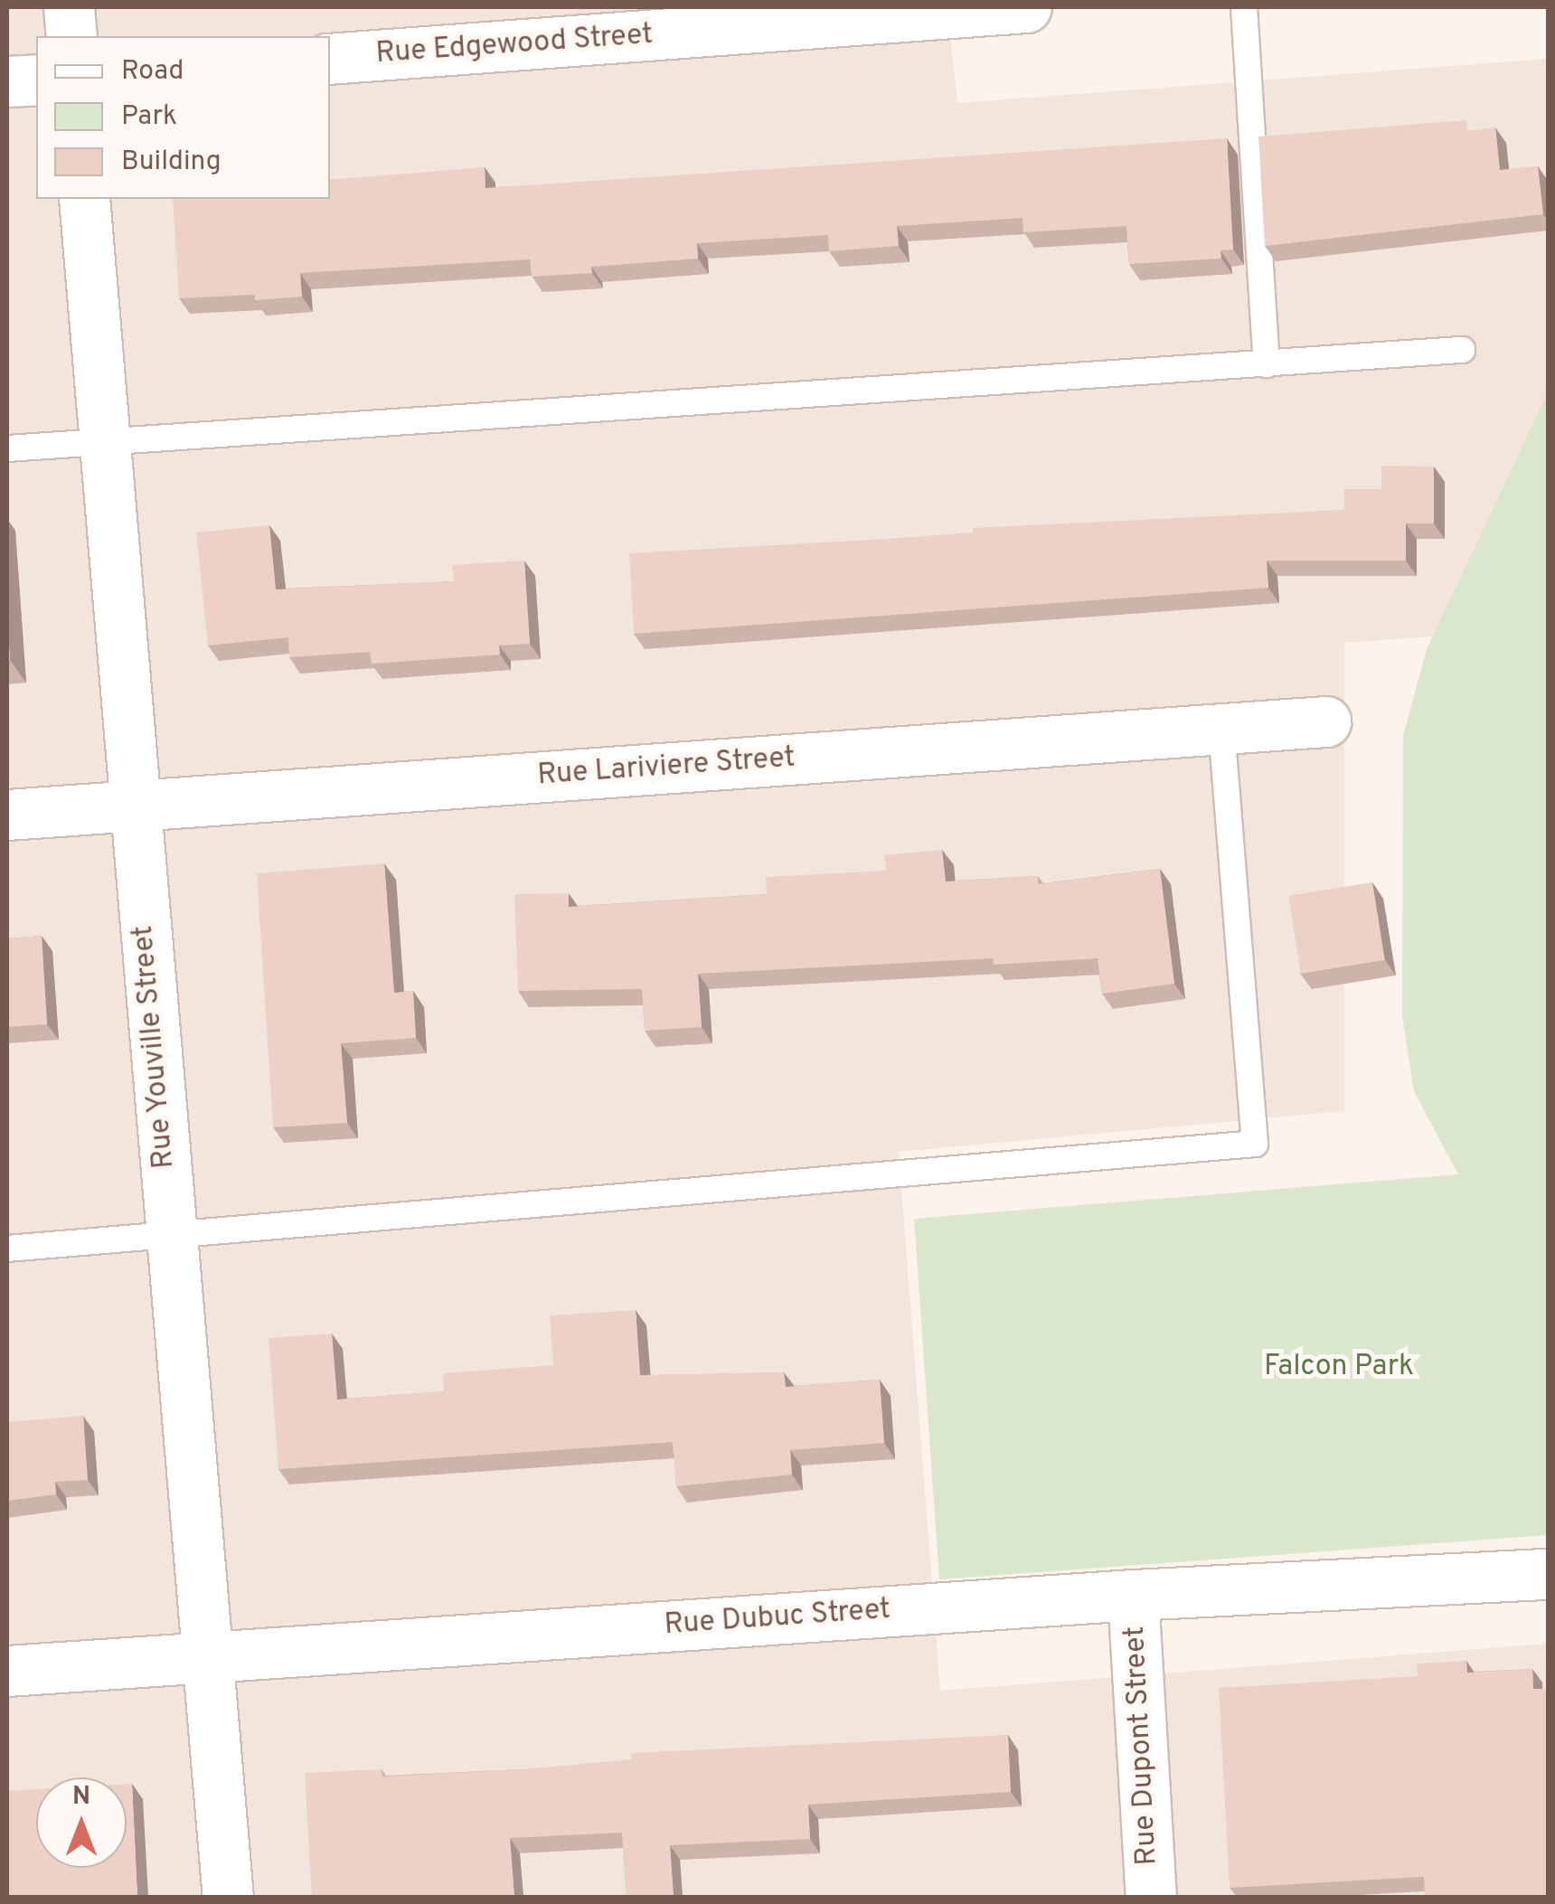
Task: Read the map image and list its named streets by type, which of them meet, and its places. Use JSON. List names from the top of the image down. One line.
{"streets":{"street":["Rue Edgewood Street","Rue Lariviere Street","Rue Youville Street","Rue Dubuc Street","Rue Dupont Street"]},"crossings":[["Rue Lariviere Street","Rue Youville Street"],["Rue Youville Street","Rue Dubuc Street"],["Rue Dubuc Street","Rue Dupont Street"]],"parks":["Falcon Park"],"legend":["Road","Park","Building"],"north":"top"}
